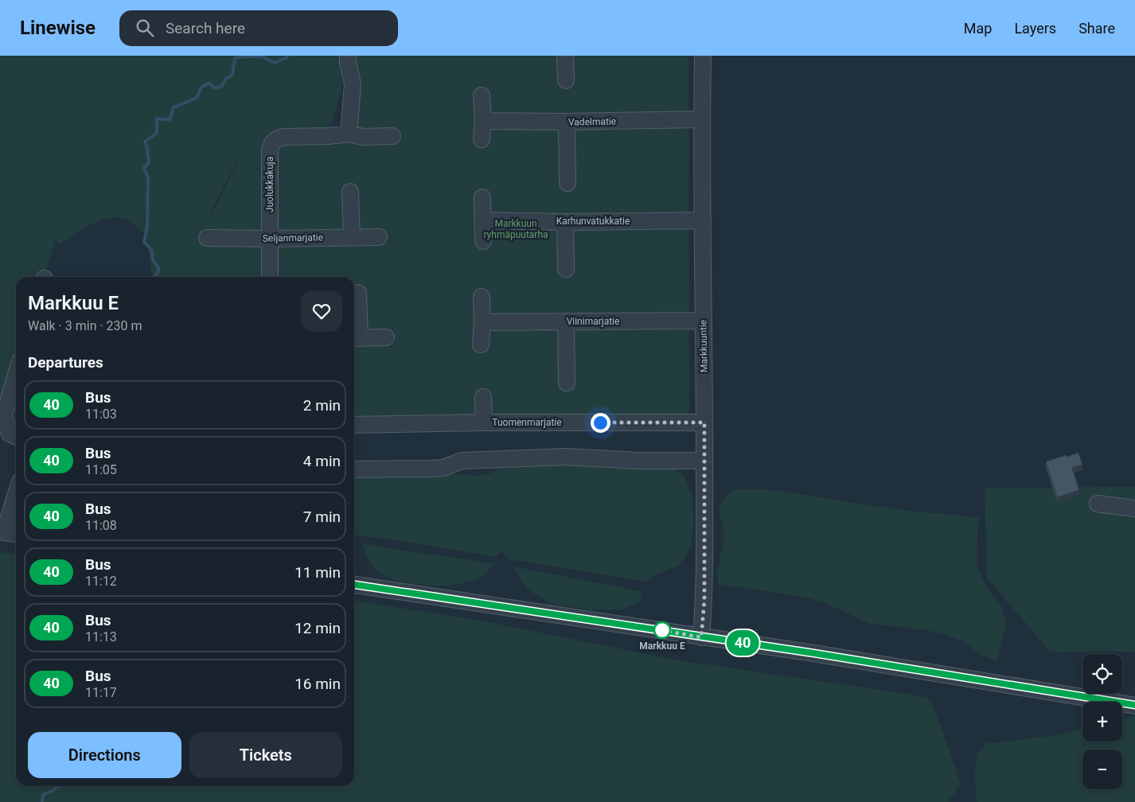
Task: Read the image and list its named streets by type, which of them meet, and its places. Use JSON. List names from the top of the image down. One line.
{"streets":{"street":["Vadelmatie","Juolukkakuja","Karhunvatukkatie","Seljanmarjatie","Viinimarjatie","Markkuuntie","Tuomenmarjatie"]},"crossings":[["Vadelmatie","Markkuuntie"],["Juolukkakuja","Seljanmarjatie"],["Karhunvatukkatie","Markkuuntie"],["Viinimarjatie","Markkuuntie"],["Markkuuntie","Tuomenmarjatie"]],"parks":["Markkuun ryhmäpuutarha"],"places":["Markkuu E"],"lines":["bus line 40"],"page":{"header":"Linewise","search":"Search here","nav":["Map","Layers","Share"],"on_map":"40","heading":[["Markkuu E","Walk · 3 min · 230 m"],"Departures"],"list":[{"mark":"40","name":"Bus","note":"11:03","value":"2 min"},{"mark":"40","name":"Bus","note":"11:05","value":"4 min"},{"mark":"40","name":"Bus","note":"11:08","value":"7 min"},{"mark":"40","name":"Bus","note":"11:12","value":"11 min"},{"mark":"40","name":"Bus","note":"11:13","value":"12 min"},{"mark":"40","name":"Bus","note":"11:17","value":"16 min"}],"map_buttons":["+","−"],"buttons":["Directions","Tickets"]}}
